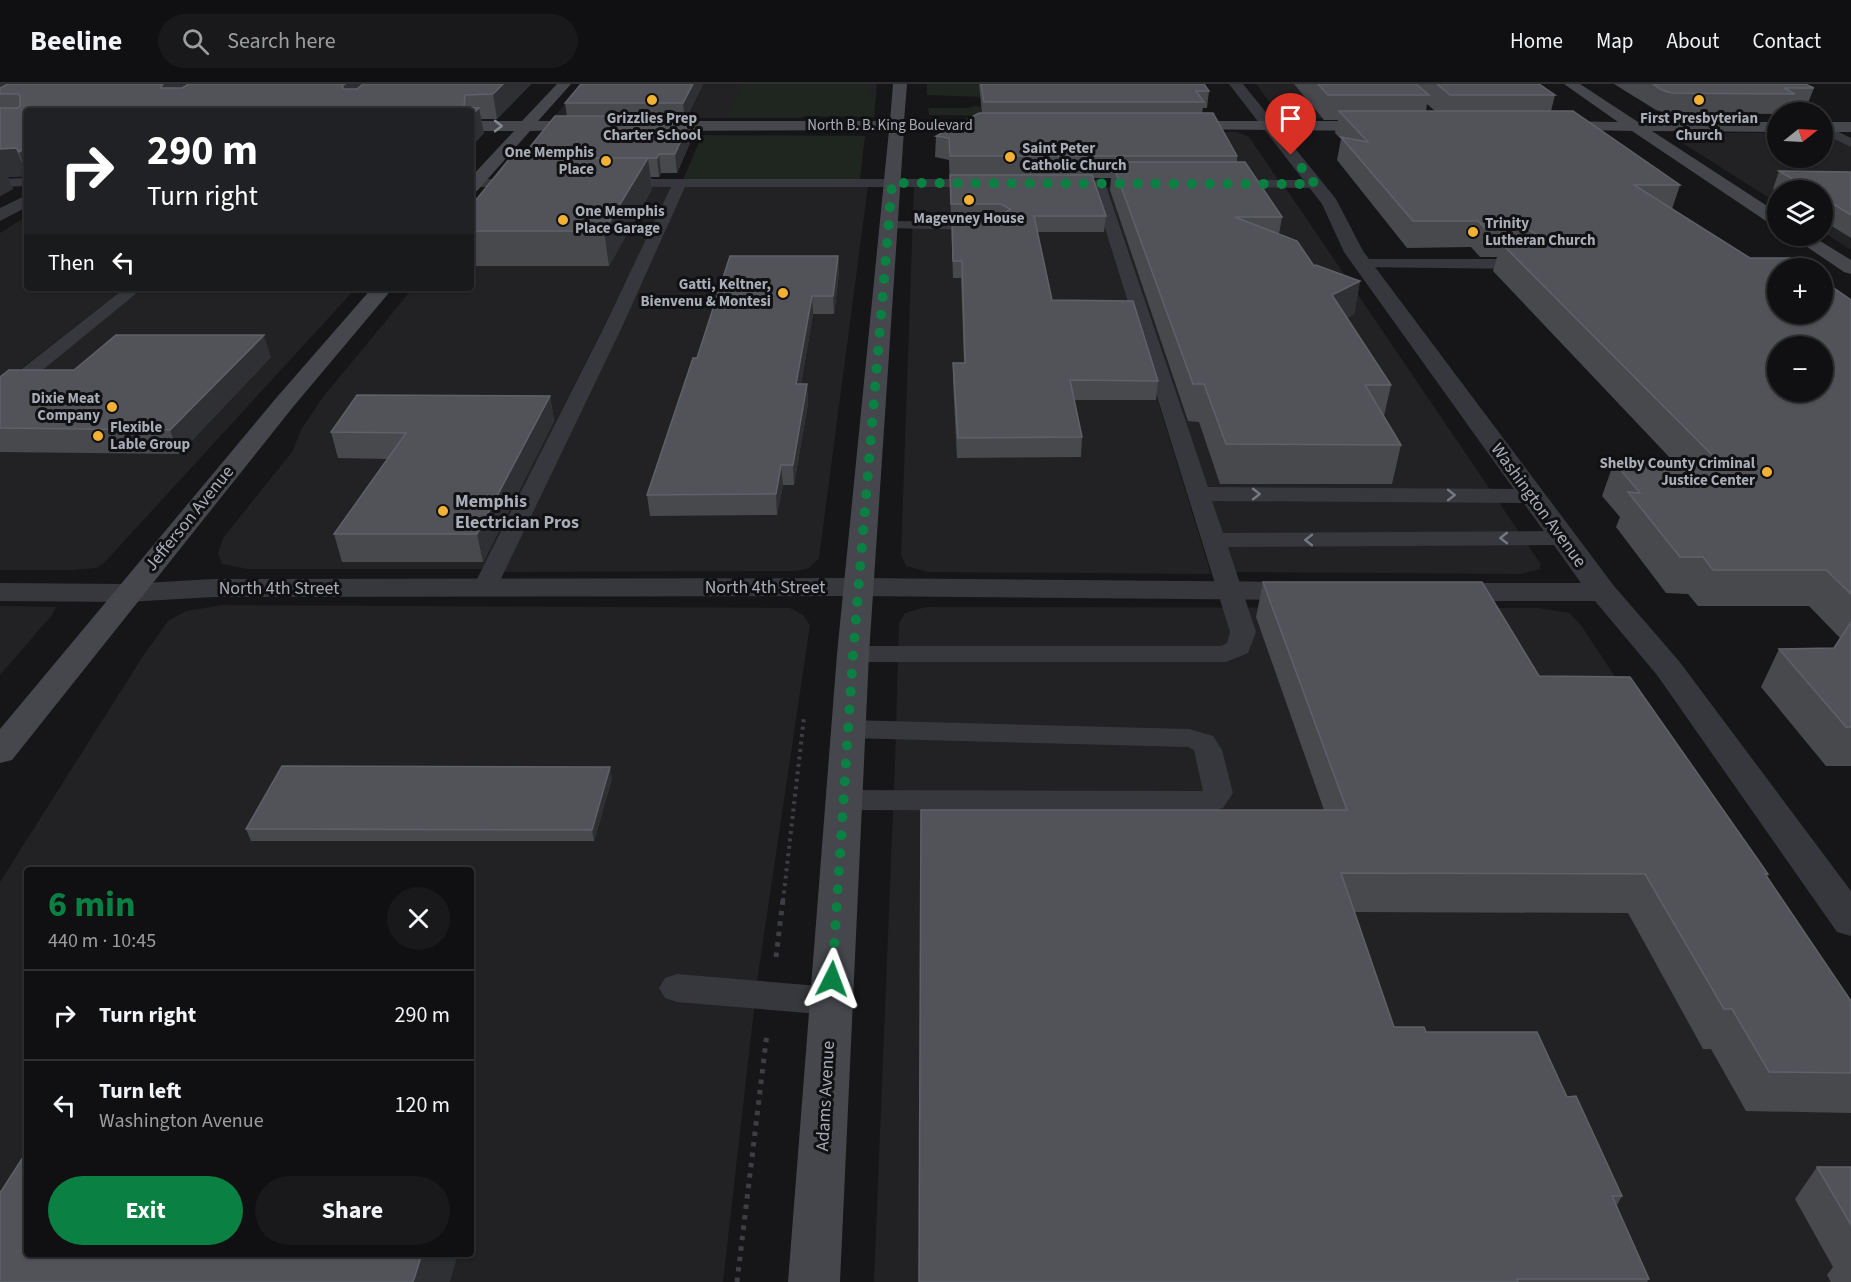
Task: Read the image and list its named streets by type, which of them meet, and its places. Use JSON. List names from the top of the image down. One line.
{"streets":{"main road":["North B. B. King Boulevard","Jefferson Avenue","Adams Avenue"],"street":["Washington Avenue","North 4th Street"]},"crossings":[["North B. B. King Boulevard","Adams Avenue"],["Jefferson Avenue","North 4th Street"],["North 4th Street","Adams Avenue"]],"places":["Grizzlies Prep Charter School","First Presbyterian Church","Saint Peter Catholic Church","One Memphis Place","Magevney House","One Memphis Place Garage","Trinity Lutheran Church","Gatti, Keltner, Bienvenu & Montesi","Dixie Meat Company","Flexible Lable Group","Shelby County Criminal Justice Center","Memphis Electrician Pros"],"north":"right","page":{"header":"Beeline","search":"Search here","nav":["Home","Map","About","Contact"],"map_buttons":["+","−"],"turn":["290 m","Turn right"],"then":"Then","heading":["6 min","440 m · 10:45"],"list":[{"name":"Turn right","value":"290 m"},{"name":"Turn left","note":"Washington Avenue","value":"120 m"}],"buttons":["Exit","Share"]}}
